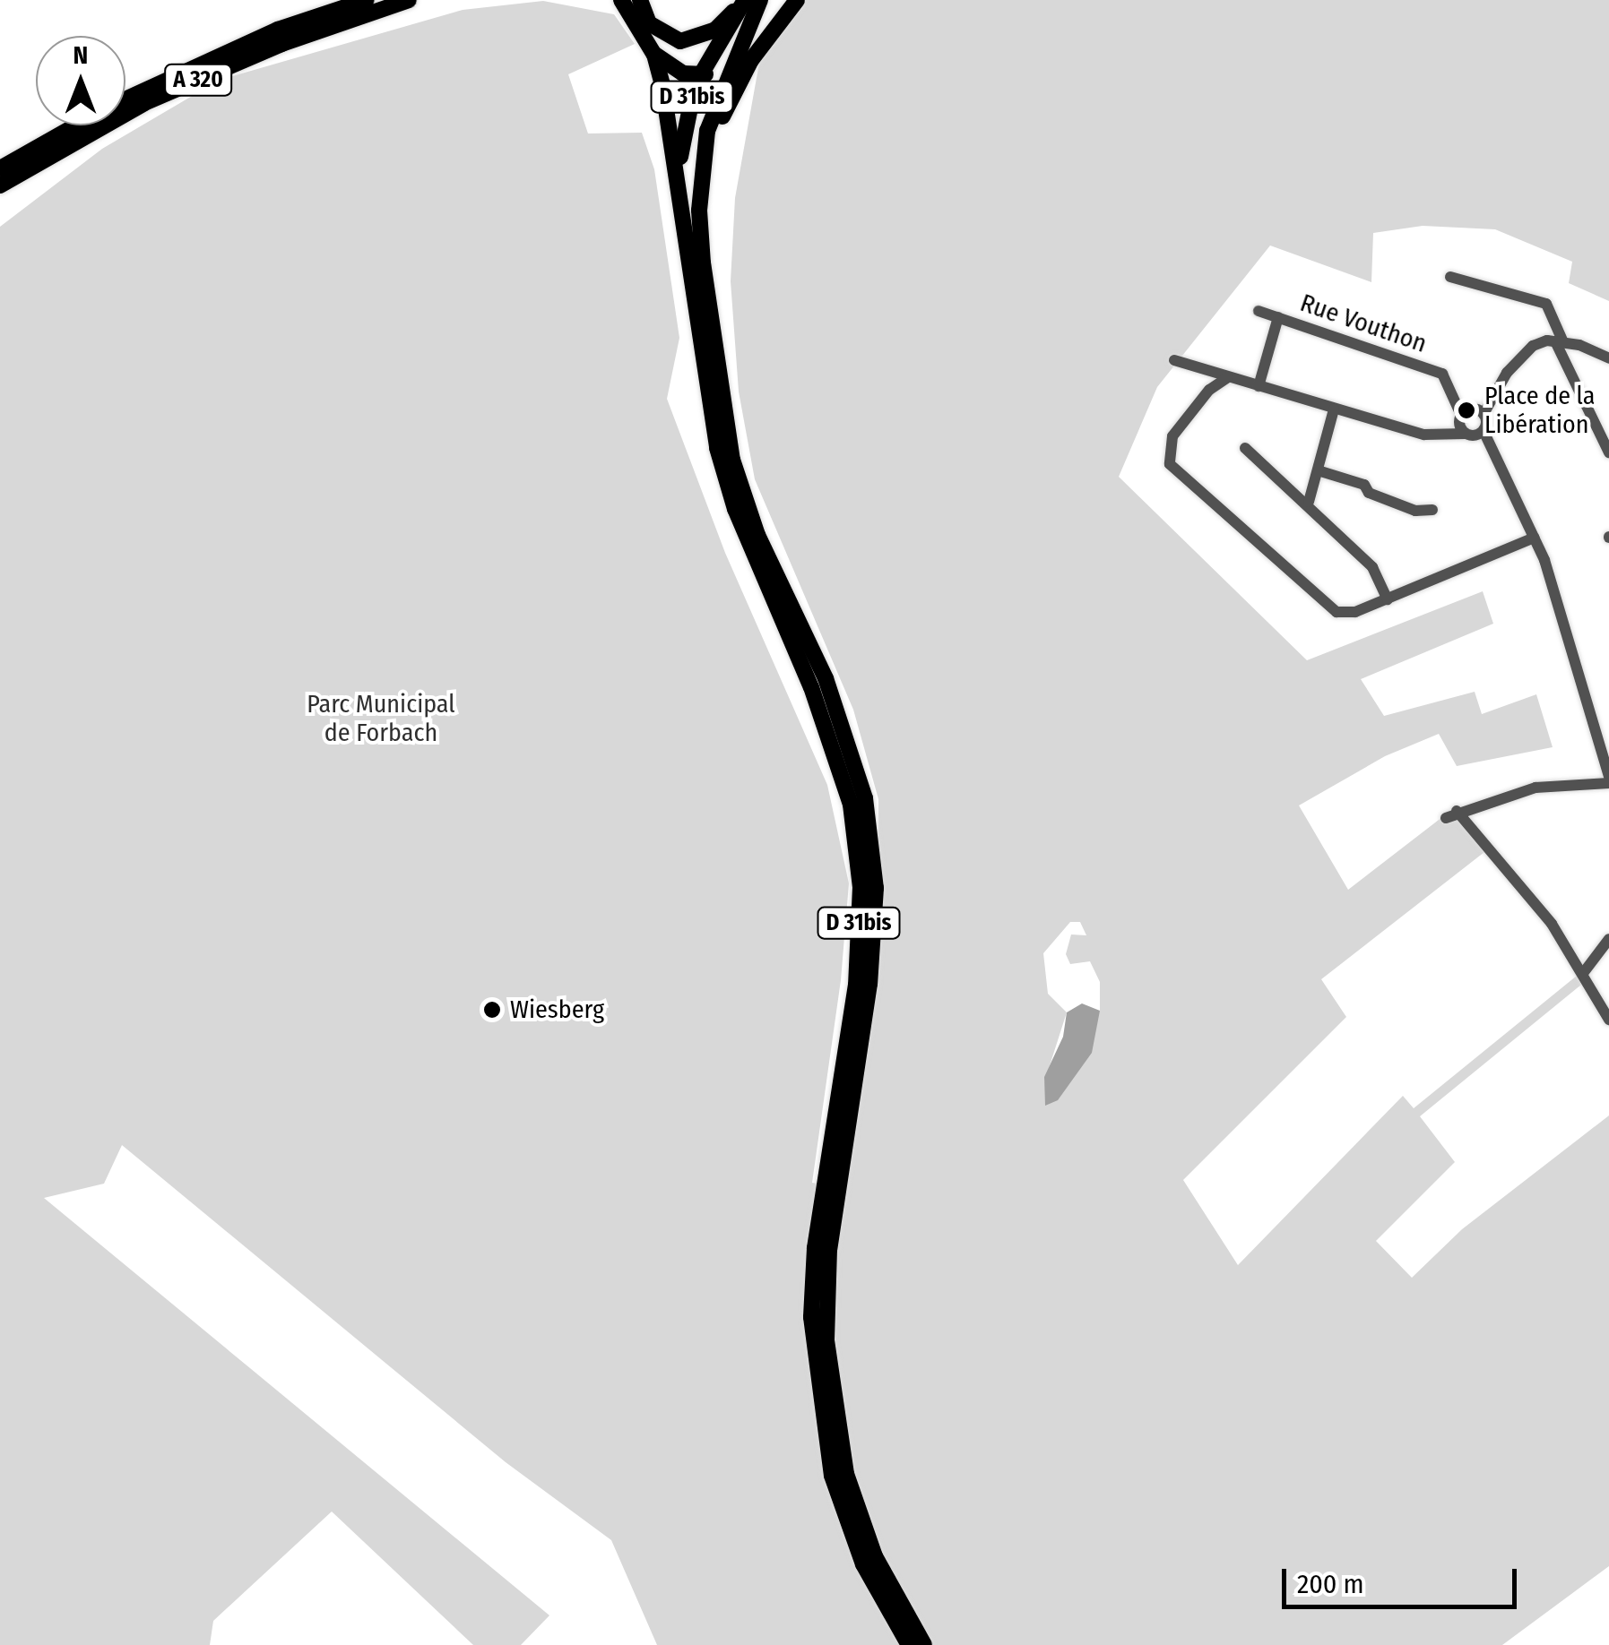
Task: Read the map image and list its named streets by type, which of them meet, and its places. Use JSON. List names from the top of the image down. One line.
{"streets":{"highway":["A 320","D 31bis"],"street":["Rue Vouthon"]},"parks":["Parc Municipal de Forbach"],"places":["Place de la Libération","Wiesberg"],"scale_bar":"200 m","north":"top"}
